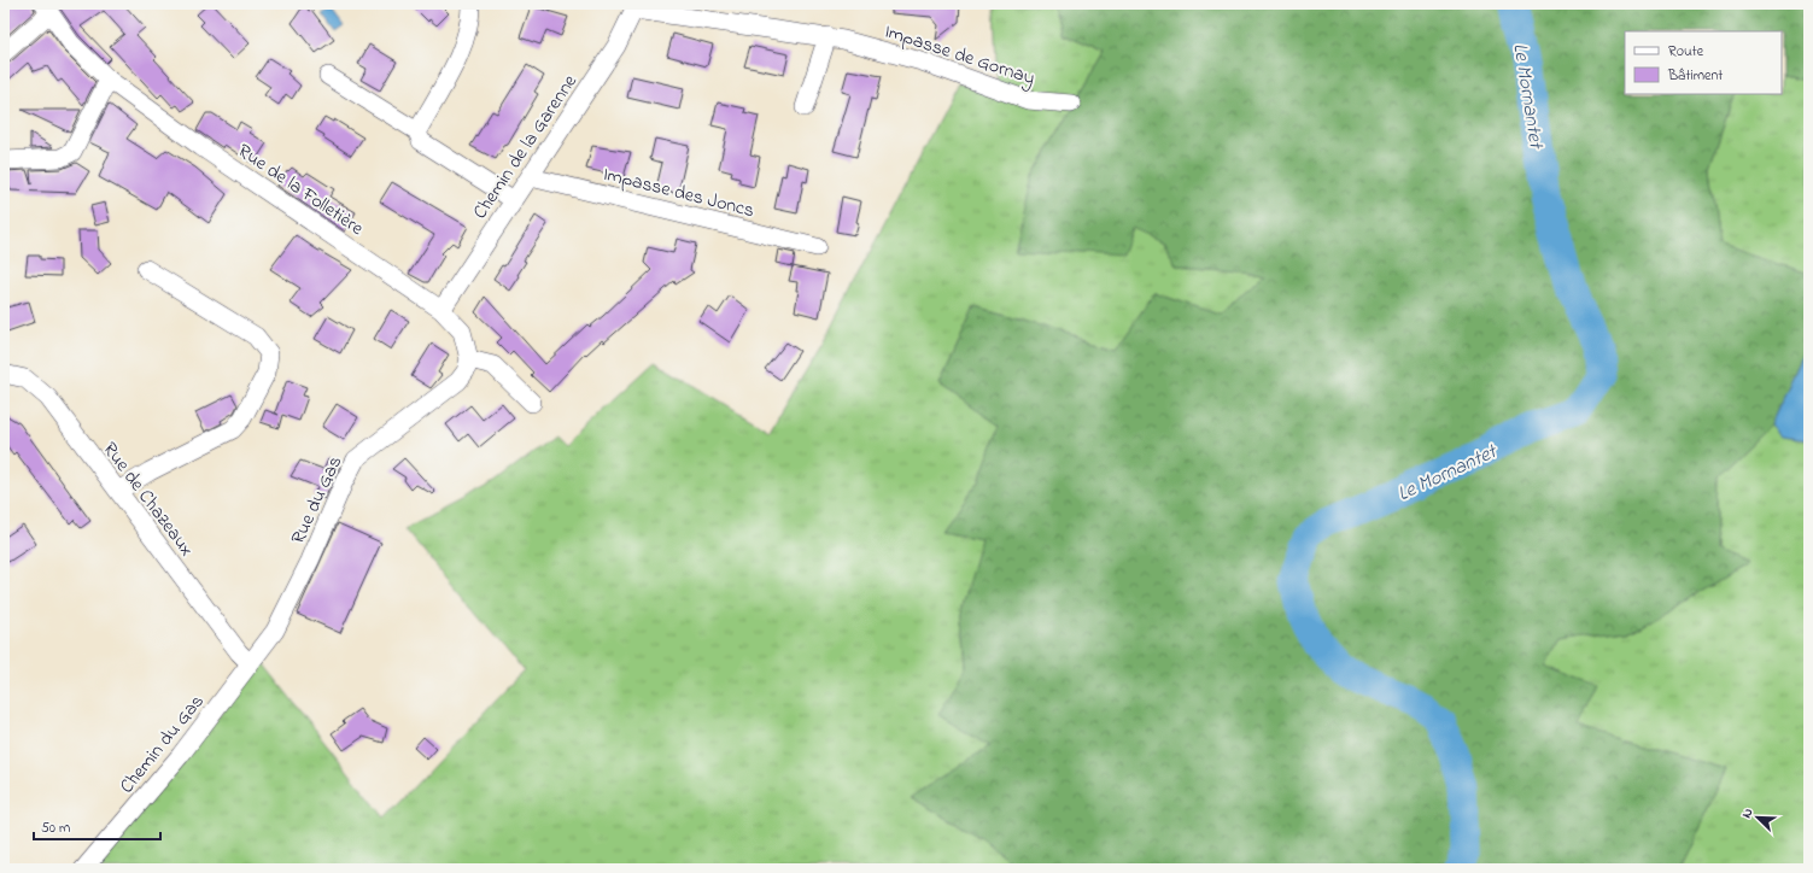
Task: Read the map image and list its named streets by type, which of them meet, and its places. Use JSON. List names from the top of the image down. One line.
{"streets":{"street":["Impasse de Gornay","Chemin de la Garenne","Rue de la Folletière","Impasse des Joncs","Rue de Chazeaux","Rue du Gas","Chemin du Gas"]},"crossings":[["Impasse de Gornay","Chemin de la Garenne"],["Chemin de la Garenne","Rue de la Folletière"],["Chemin de la Garenne","Impasse des Joncs"],["Rue de la Folletière","Rue du Gas"],["Rue de Chazeaux","Rue du Gas"],["Rue de Chazeaux","Chemin du Gas"],["Rue du Gas","Chemin du Gas"]],"water":["Le Mornantet"],"legend":["Route","Bâtiment"],"scale_bar":"50 m","north":"top left"}
